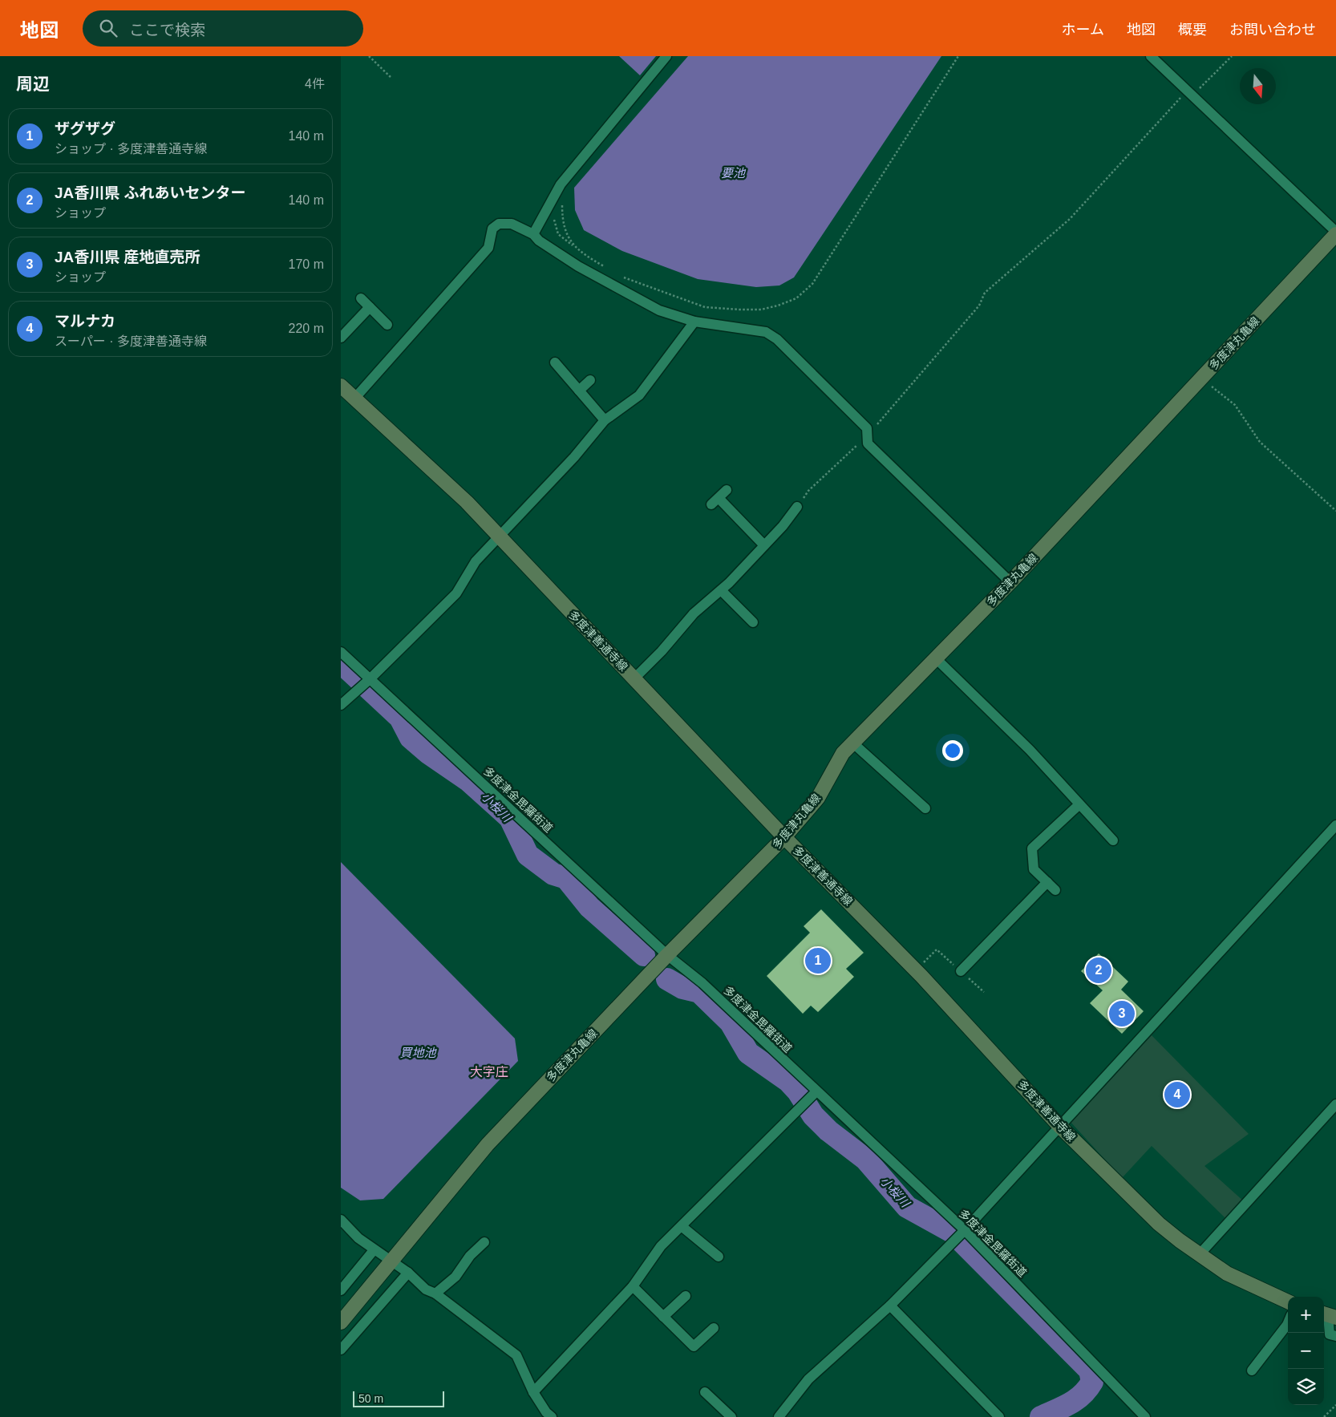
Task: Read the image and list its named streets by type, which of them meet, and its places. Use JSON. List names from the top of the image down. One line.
{"streets":{"main road":["多度津丸亀線","多度津善通寺線"],"street":["多度津金毘羅街道"]},"crossings":[["多度津丸亀線","多度津善通寺線"],["多度津丸亀線","多度津金毘羅街道"]],"districts":["大字庄"],"water":["要池","小桜川","買地池"],"scale_bar":"50 m","north":"bottom","page":{"header":"地図","search":"ここで検索","nav":["ホーム","地図","概要","お問い合わせ"],"heading":["周辺","4件"],"list":[{"mark":"1","name":"ザグザグ","note":"ショップ · 多度津善通寺線","value":"140 m"},{"mark":"2","name":"JA香川県 ふれあいセンター","note":"ショップ","value":"140 m"},{"mark":"3","name":"JA香川県 産地直売所","note":"ショップ","value":"170 m"},{"mark":"4","name":"マルナカ","note":"スーパー · 多度津善通寺線","value":"220 m"}],"pins":["1","2","3","4"],"map_buttons":["+","−"],"scale":"50 m"}}
